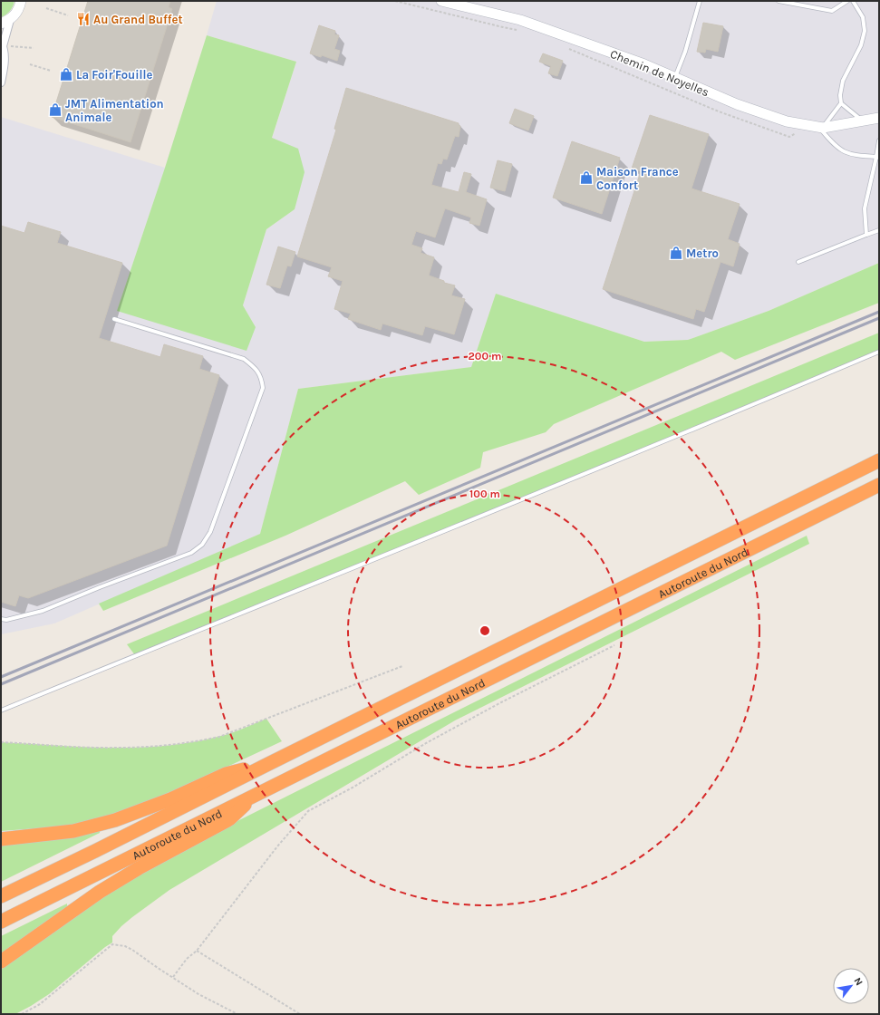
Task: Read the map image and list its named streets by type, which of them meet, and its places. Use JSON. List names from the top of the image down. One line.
{"streets":{"highway":["Autoroute du Nord"],"street":["Chemin de Noyelles"]},"places":{"restaurant":["Au Grand Buffet"],"shop":["La Foir'Fouille","JMT Alimentation Animale","Maison France Confort","Metro"]},"north":"top right","rings":["200 m","100 m"]}
